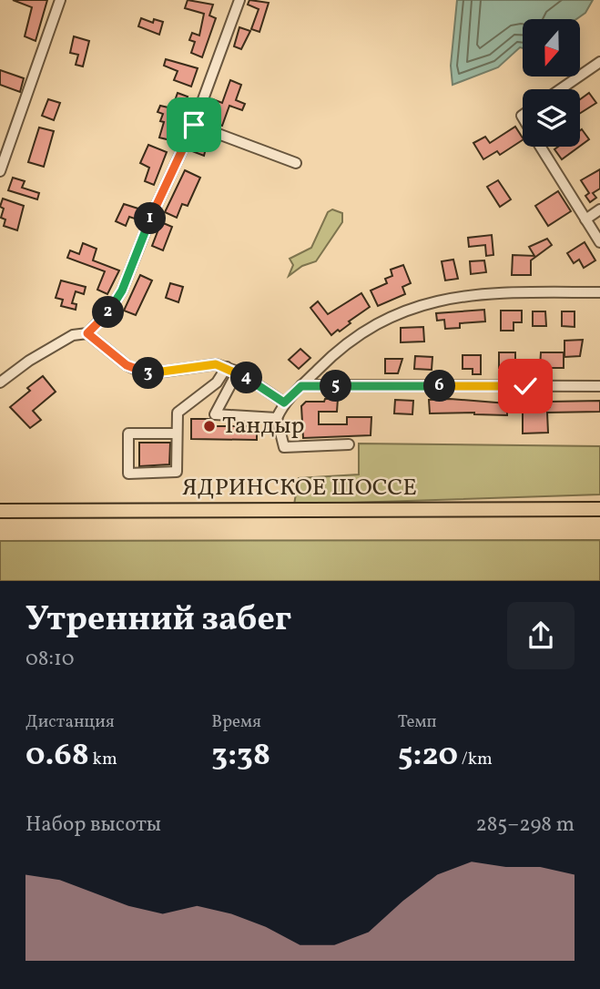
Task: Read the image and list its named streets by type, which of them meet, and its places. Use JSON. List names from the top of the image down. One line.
{"streets":{"main road":["ЯДРИНСКОЕ ШОССЕ"]},"places":["Тандыр"],"north":"bottom","page":{"pins":["1","2","3","4","5","6"],"heading":["Утренний забег","08:10"],"stats":[["Дистанция","0.68 km"],["Время","3:38"],["Темп","5:20 /km"]],"chart":["Набор высоты","285–298 m"]}}
